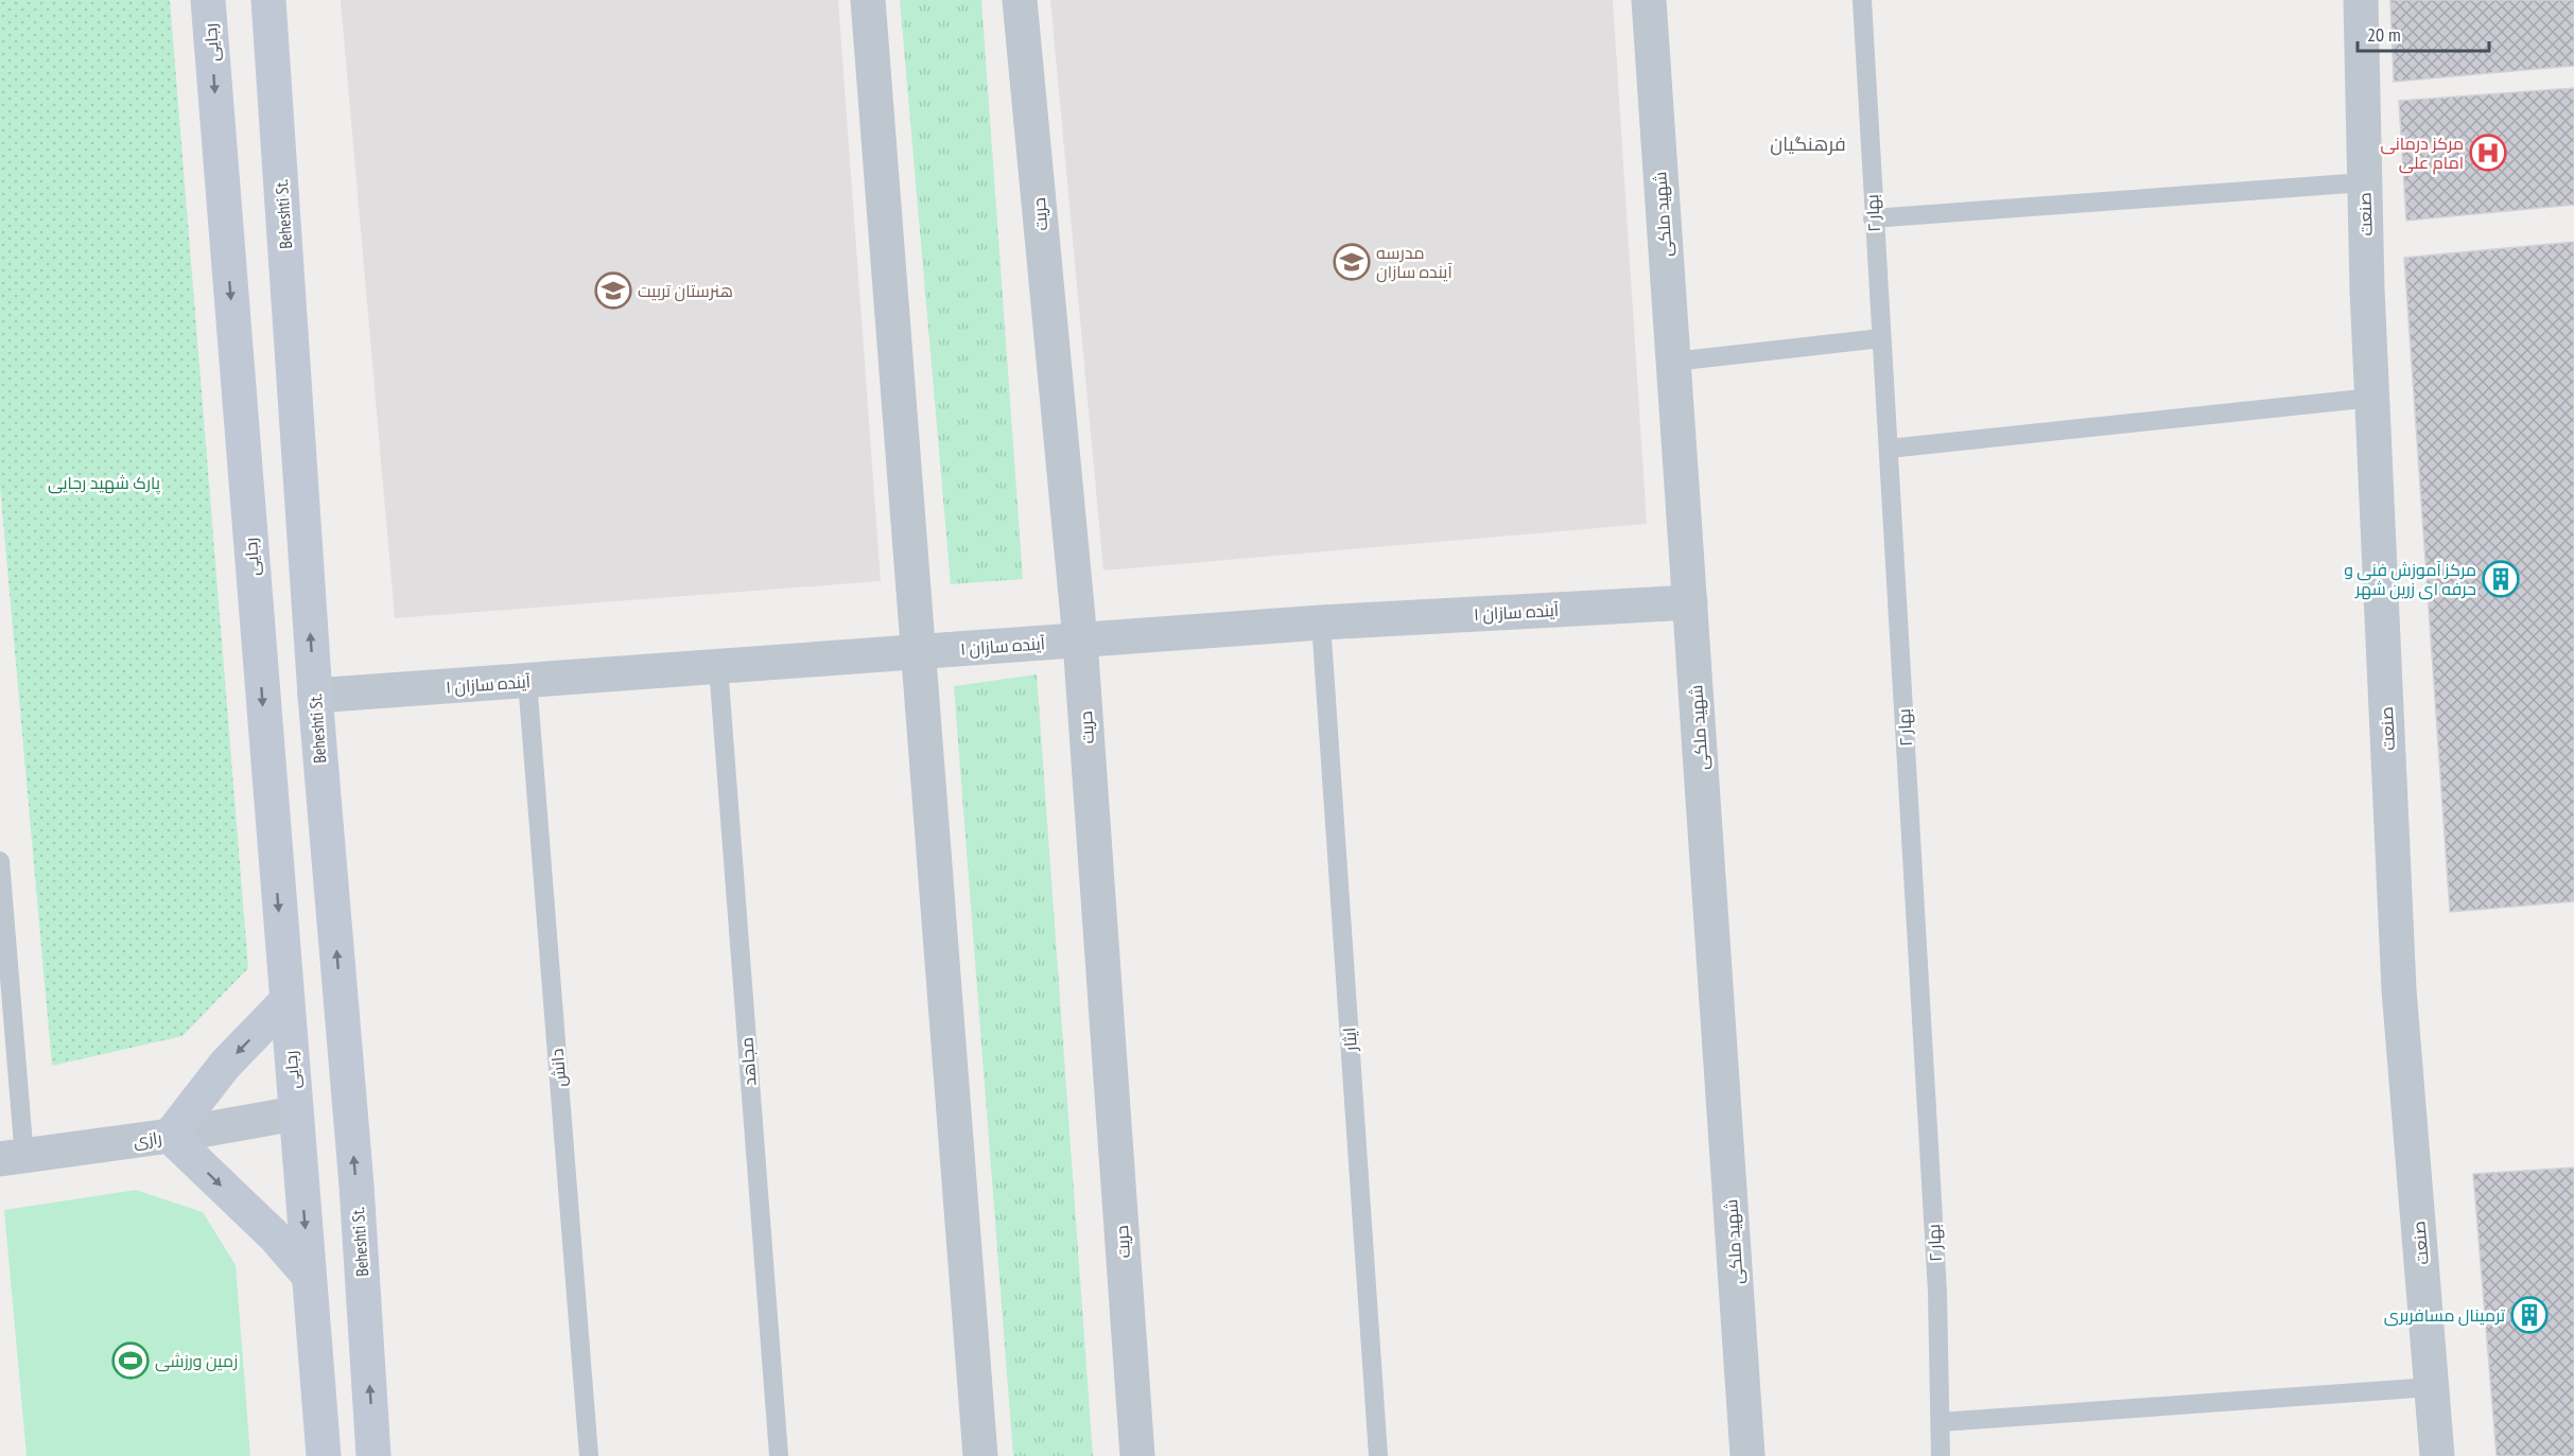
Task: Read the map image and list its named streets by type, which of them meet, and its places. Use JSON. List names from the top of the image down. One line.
{"streets":{"main road":["رجایی","Beheshti St."],"street":["حریت","شهید ملکی","صنعت","آینده سازان ۱","رازی"],"lane":["بهار ۲","ایثار","مجاهد","دانش"]},"crossings":[["رجایی","رازی"],["Beheshti St.","آینده سازان ۱"],["حریت","آینده سازان ۱"],["شهید ملکی","آینده سازان ۱"],["آینده سازان ۱","ایثار"],["آینده سازان ۱","مجاهد"],["آینده سازان ۱","دانش"]],"one_way":["رجایی","Beheshti St."],"districts":["فرهنگیان"],"parks":["پارک شهید رجایی"],"places":{"hospital":["مرکز درمانی امام علی"],"school or university":["مدرسه آینده سازان","هنرستان تربیت"],"building":["مرکز آموزش فنی و حرفه ای زرین شهر","ترمینال مسافربری"],"sports":["زمین ورزشی"]},"scale_bar":"20 m"}
